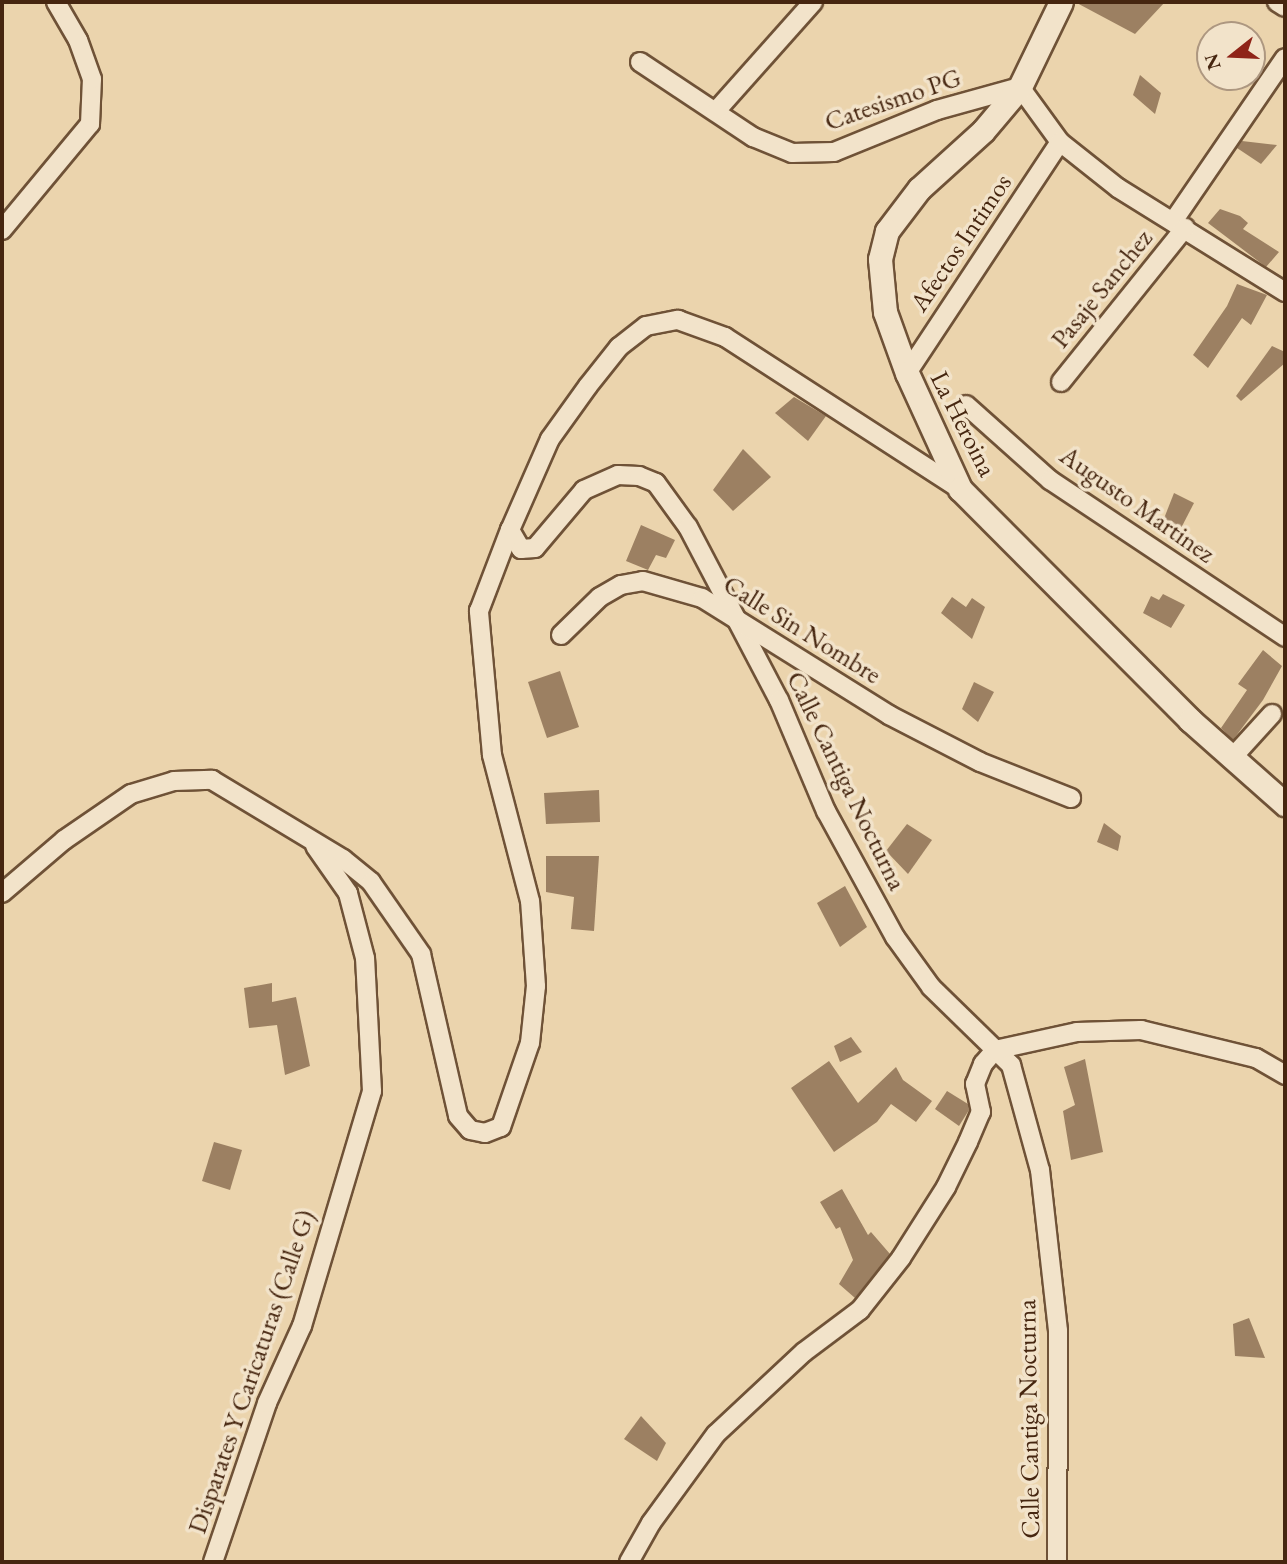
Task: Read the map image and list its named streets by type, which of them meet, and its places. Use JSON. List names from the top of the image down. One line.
{"streets":{"street":["Catesismo PG","Afectos Intimos","Pasaje Sanchez","La Heroina","Augusto Martinez","Calle Sin Nombre","Calle Cantiga Nocturna","Disparates Y Caricaturas (Calle G)"]},"crossings":[["Catesismo PG","La Heroina"],["Afectos Intimos","La Heroina"],["Calle Sin Nombre","Calle Cantiga Nocturna"]],"north":"left"}
